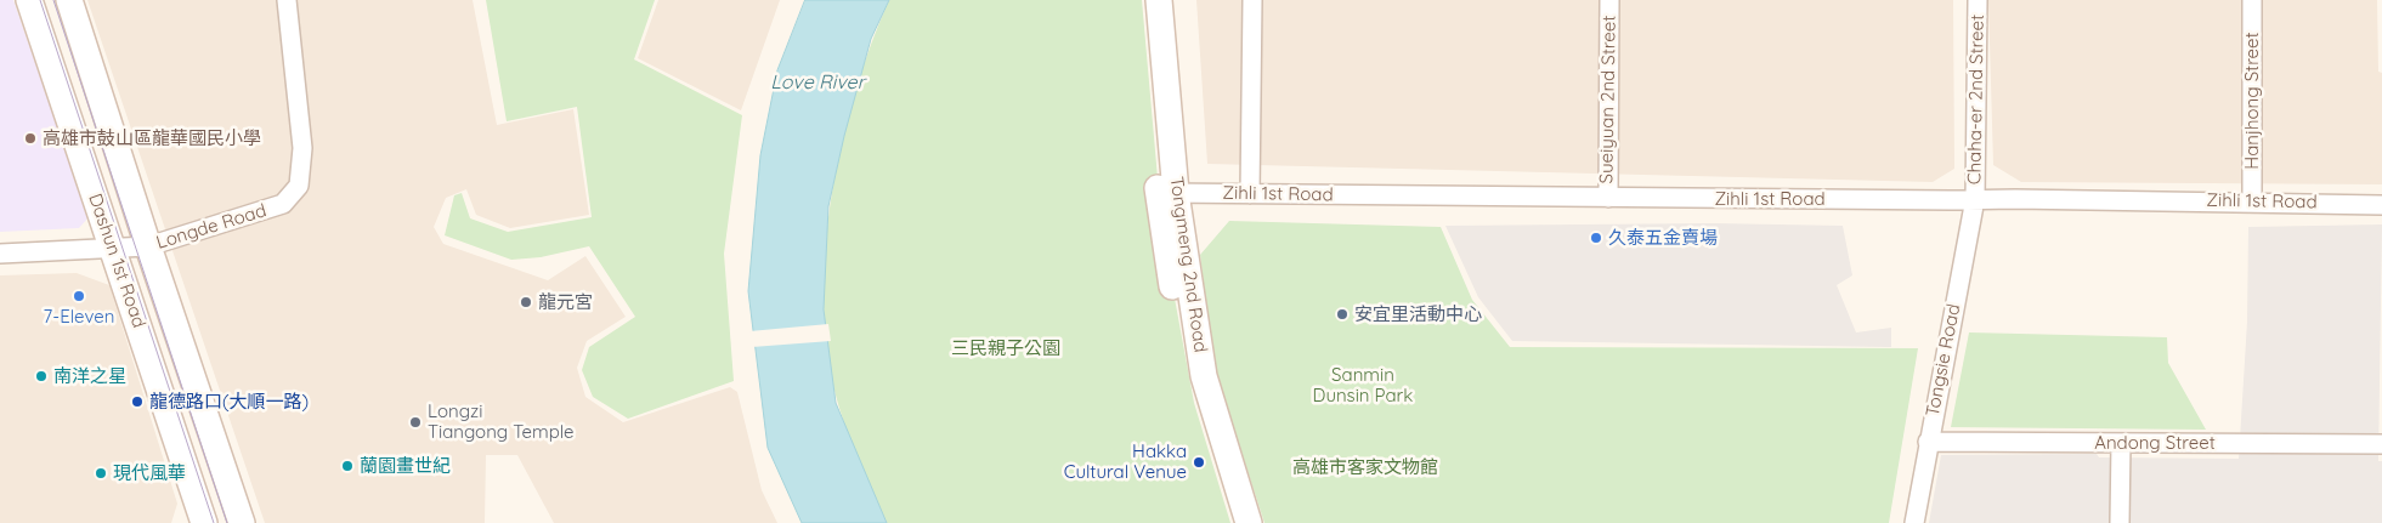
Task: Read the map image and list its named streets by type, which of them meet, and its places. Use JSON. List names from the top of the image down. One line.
{"streets":{"street":["Sueiyuan 2nd Street","Chaha-er 2nd Street","Hanjhong Street","Zihli 1st Road","Longde Road","Dashun 1st Road","Tongmeng 2nd Road","Tongsie Road","Andong Street"]},"crossings":[["Sueiyuan 2nd Street","Zihli 1st Road"],["Chaha-er 2nd Street","Zihli 1st Road"],["Chaha-er 2nd Street","Tongsie Road"],["Hanjhong Street","Zihli 1st Road"],["Zihli 1st Road","Tongmeng 2nd Road"],["Zihli 1st Road","Tongsie Road"],["Longde Road","Dashun 1st Road"],["Tongsie Road","Andong Street"]],"water":["Love River"],"parks":["三民親子公園","Sanmin Dunsin Park","高雄市客家文物館"],"places":["高雄市鼓山區龍華國民小學","久泰五金賣場","7-Eleven","龍元宮","安宜里活動中心","南洋之星","龍德路口(大順一路)","Longzi Tiangong Temple","Hakka Cultural Venue","蘭園畫世紀","現代風華"]}
